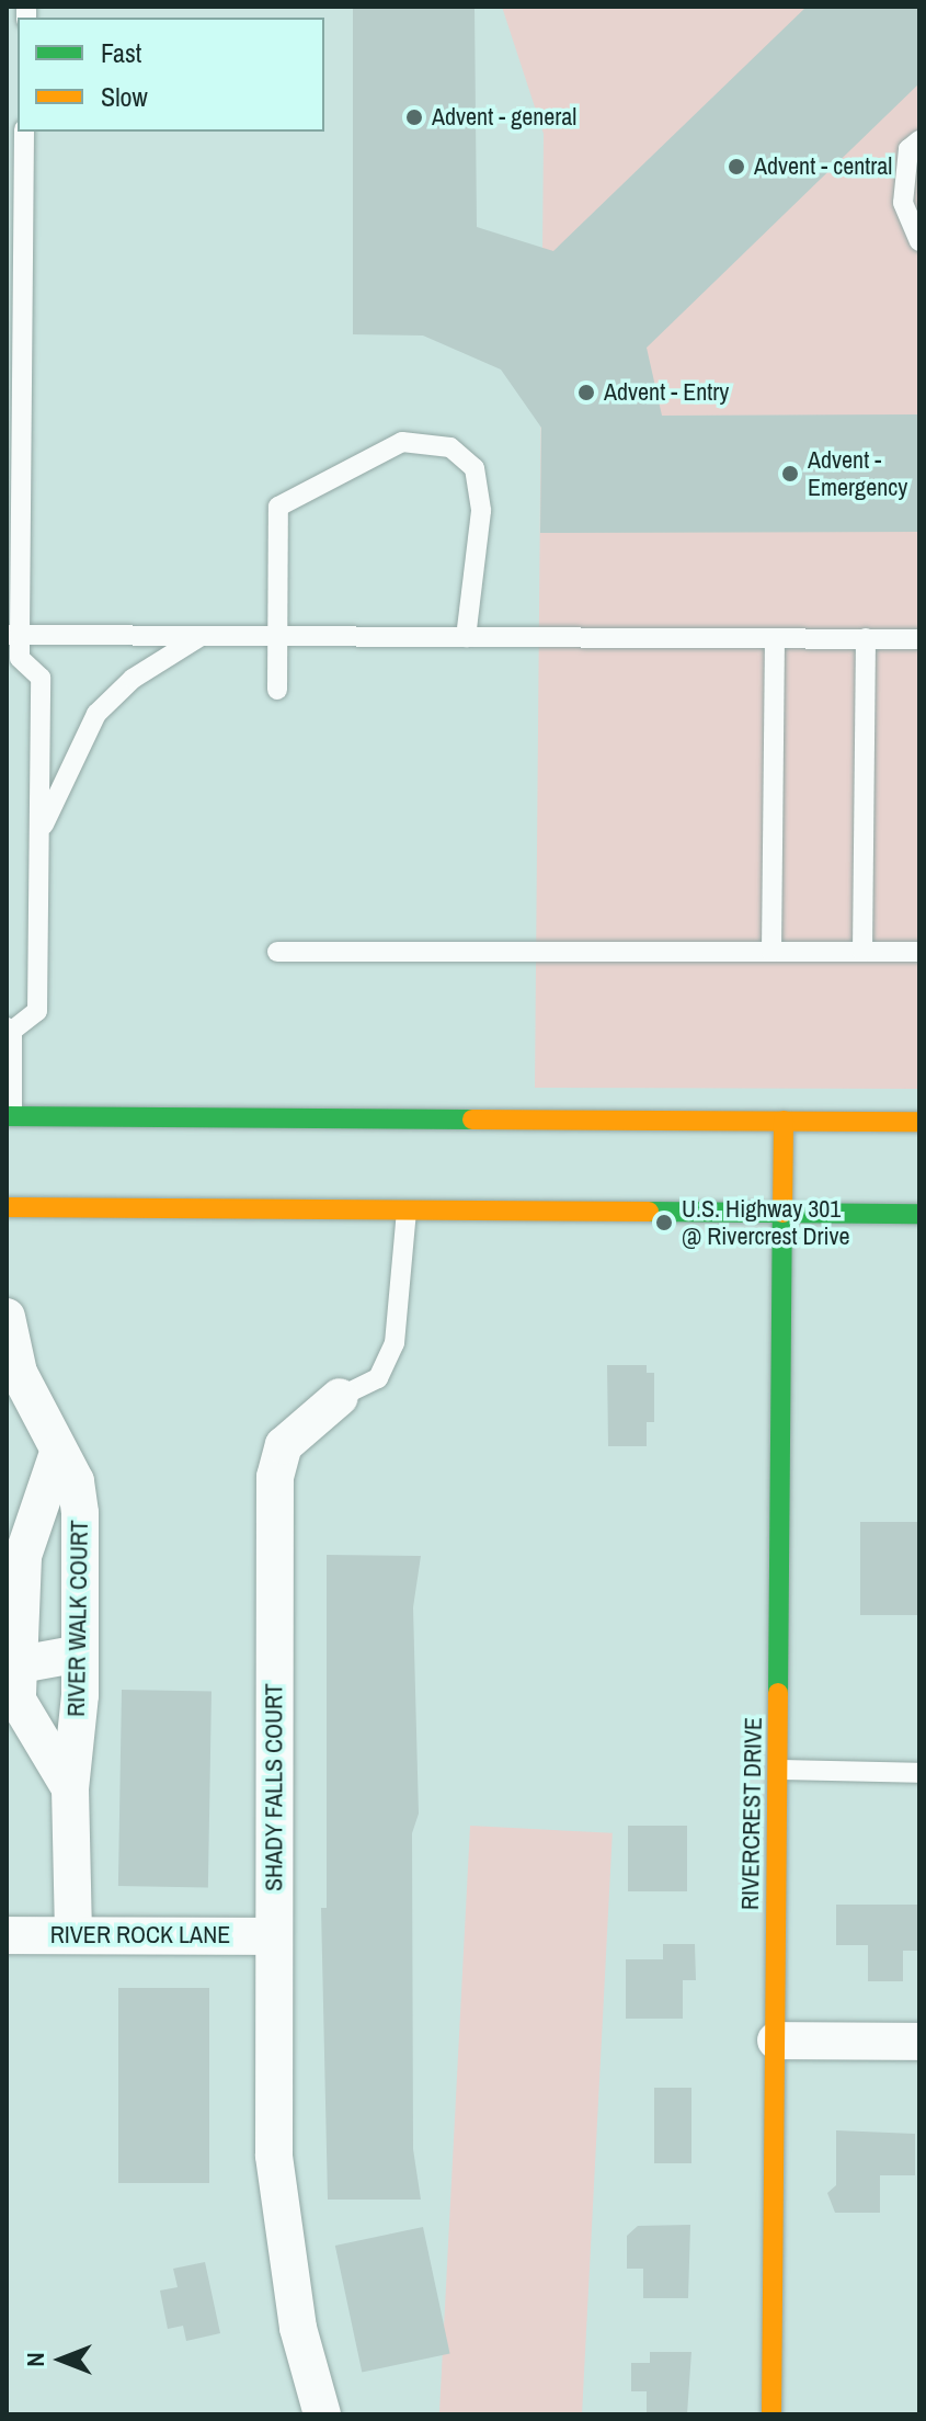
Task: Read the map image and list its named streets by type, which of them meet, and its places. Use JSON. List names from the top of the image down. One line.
{"streets":{"main road":["RIVERCREST DRIVE"],"street":["RIVER WALK COURT","SHADY FALLS COURT","RIVER ROCK LANE"]},"crossings":[["RIVER WALK COURT","RIVER ROCK LANE"],["SHADY FALLS COURT","RIVER ROCK LANE"]],"places":["Advent - general","Advent - central","Advent - Entry","Advent - Emergency","U.S. Highway 301 @ Rivercrest Drive"],"legend":["Fast","Slow"],"north":"left"}
